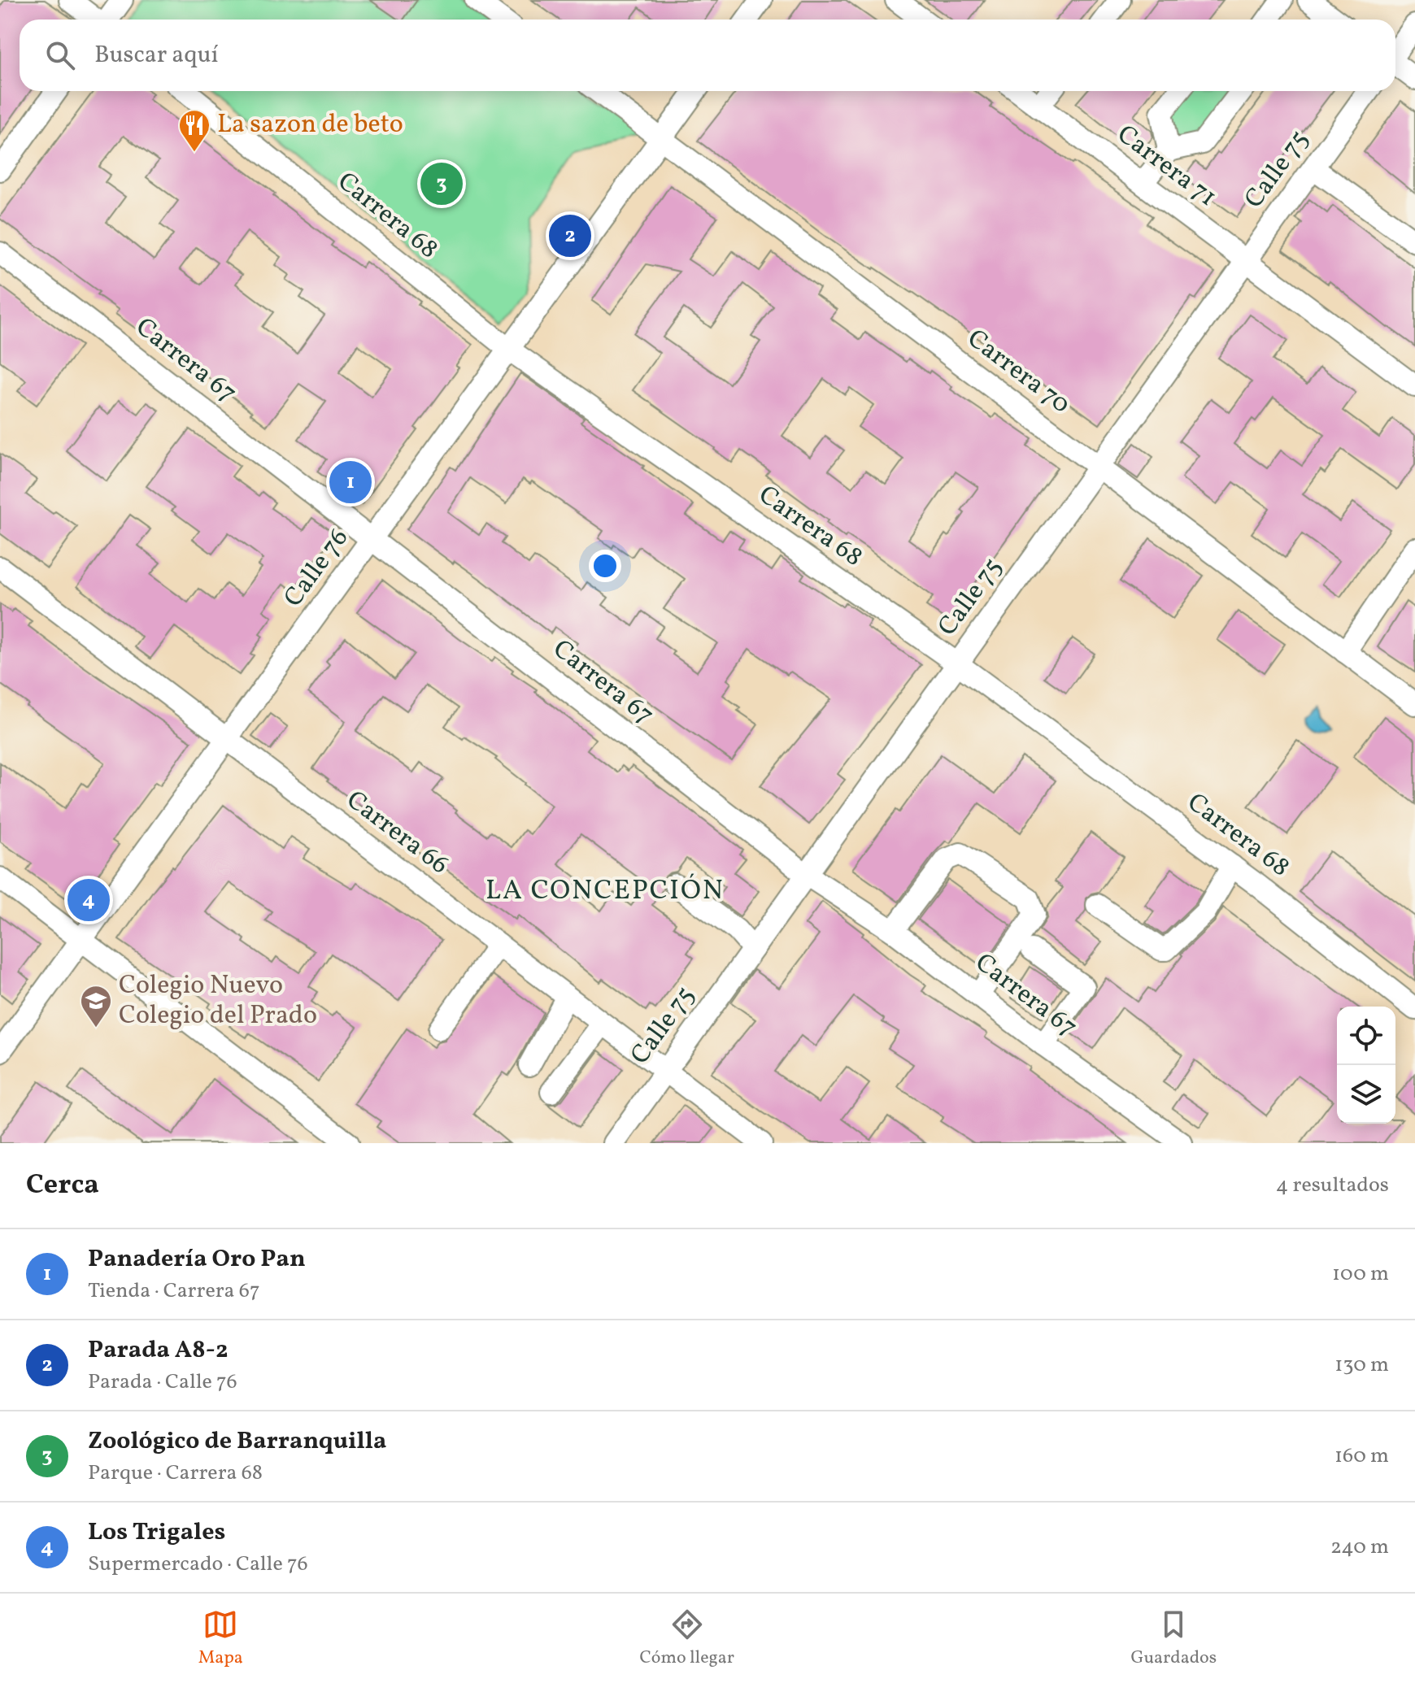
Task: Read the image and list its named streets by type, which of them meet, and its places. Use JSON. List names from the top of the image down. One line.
{"streets":{"street":["Carrera 71","Calle 75","Carrera 68","Carrera 67","Carrera 70","Calle 76","Carrera 66"]},"crossings":[["Carrera 71","Calle 75"],["Calle 75","Carrera 68"],["Calle 75","Carrera 67"],["Calle 75","Carrera 70"],["Calle 75","Carrera 66"],["Carrera 68","Calle 76"],["Carrera 67","Calle 76"],["Carrera 70","Calle 76"],["Calle 76","Carrera 66"]],"districts":["LA CONCEPCIÓN"],"places":{"restaurant":["La sazon de beto"],"school or university":["Colegio Nuevo Colegio del Prado"]},"page":{"search":"Buscar aquí","pins":["3","2","1","4"],"heading":["Cerca","4 resultados"],"list":[{"mark":"1","name":"Panadería Oro Pan","note":"Tienda · Carrera 67","value":"100 m"},{"mark":"2","name":"Parada A8-2","note":"Parada · Calle 76","value":"130 m"},{"mark":"3","name":"Zoológico de Barranquilla","note":"Parque · Carrera 68","value":"160 m"},{"mark":"4","name":"Los Trigales","note":"Supermercado · Calle 76","value":"240 m"}],"nav":["Mapa","Cómo llegar","Guardados"]}}
